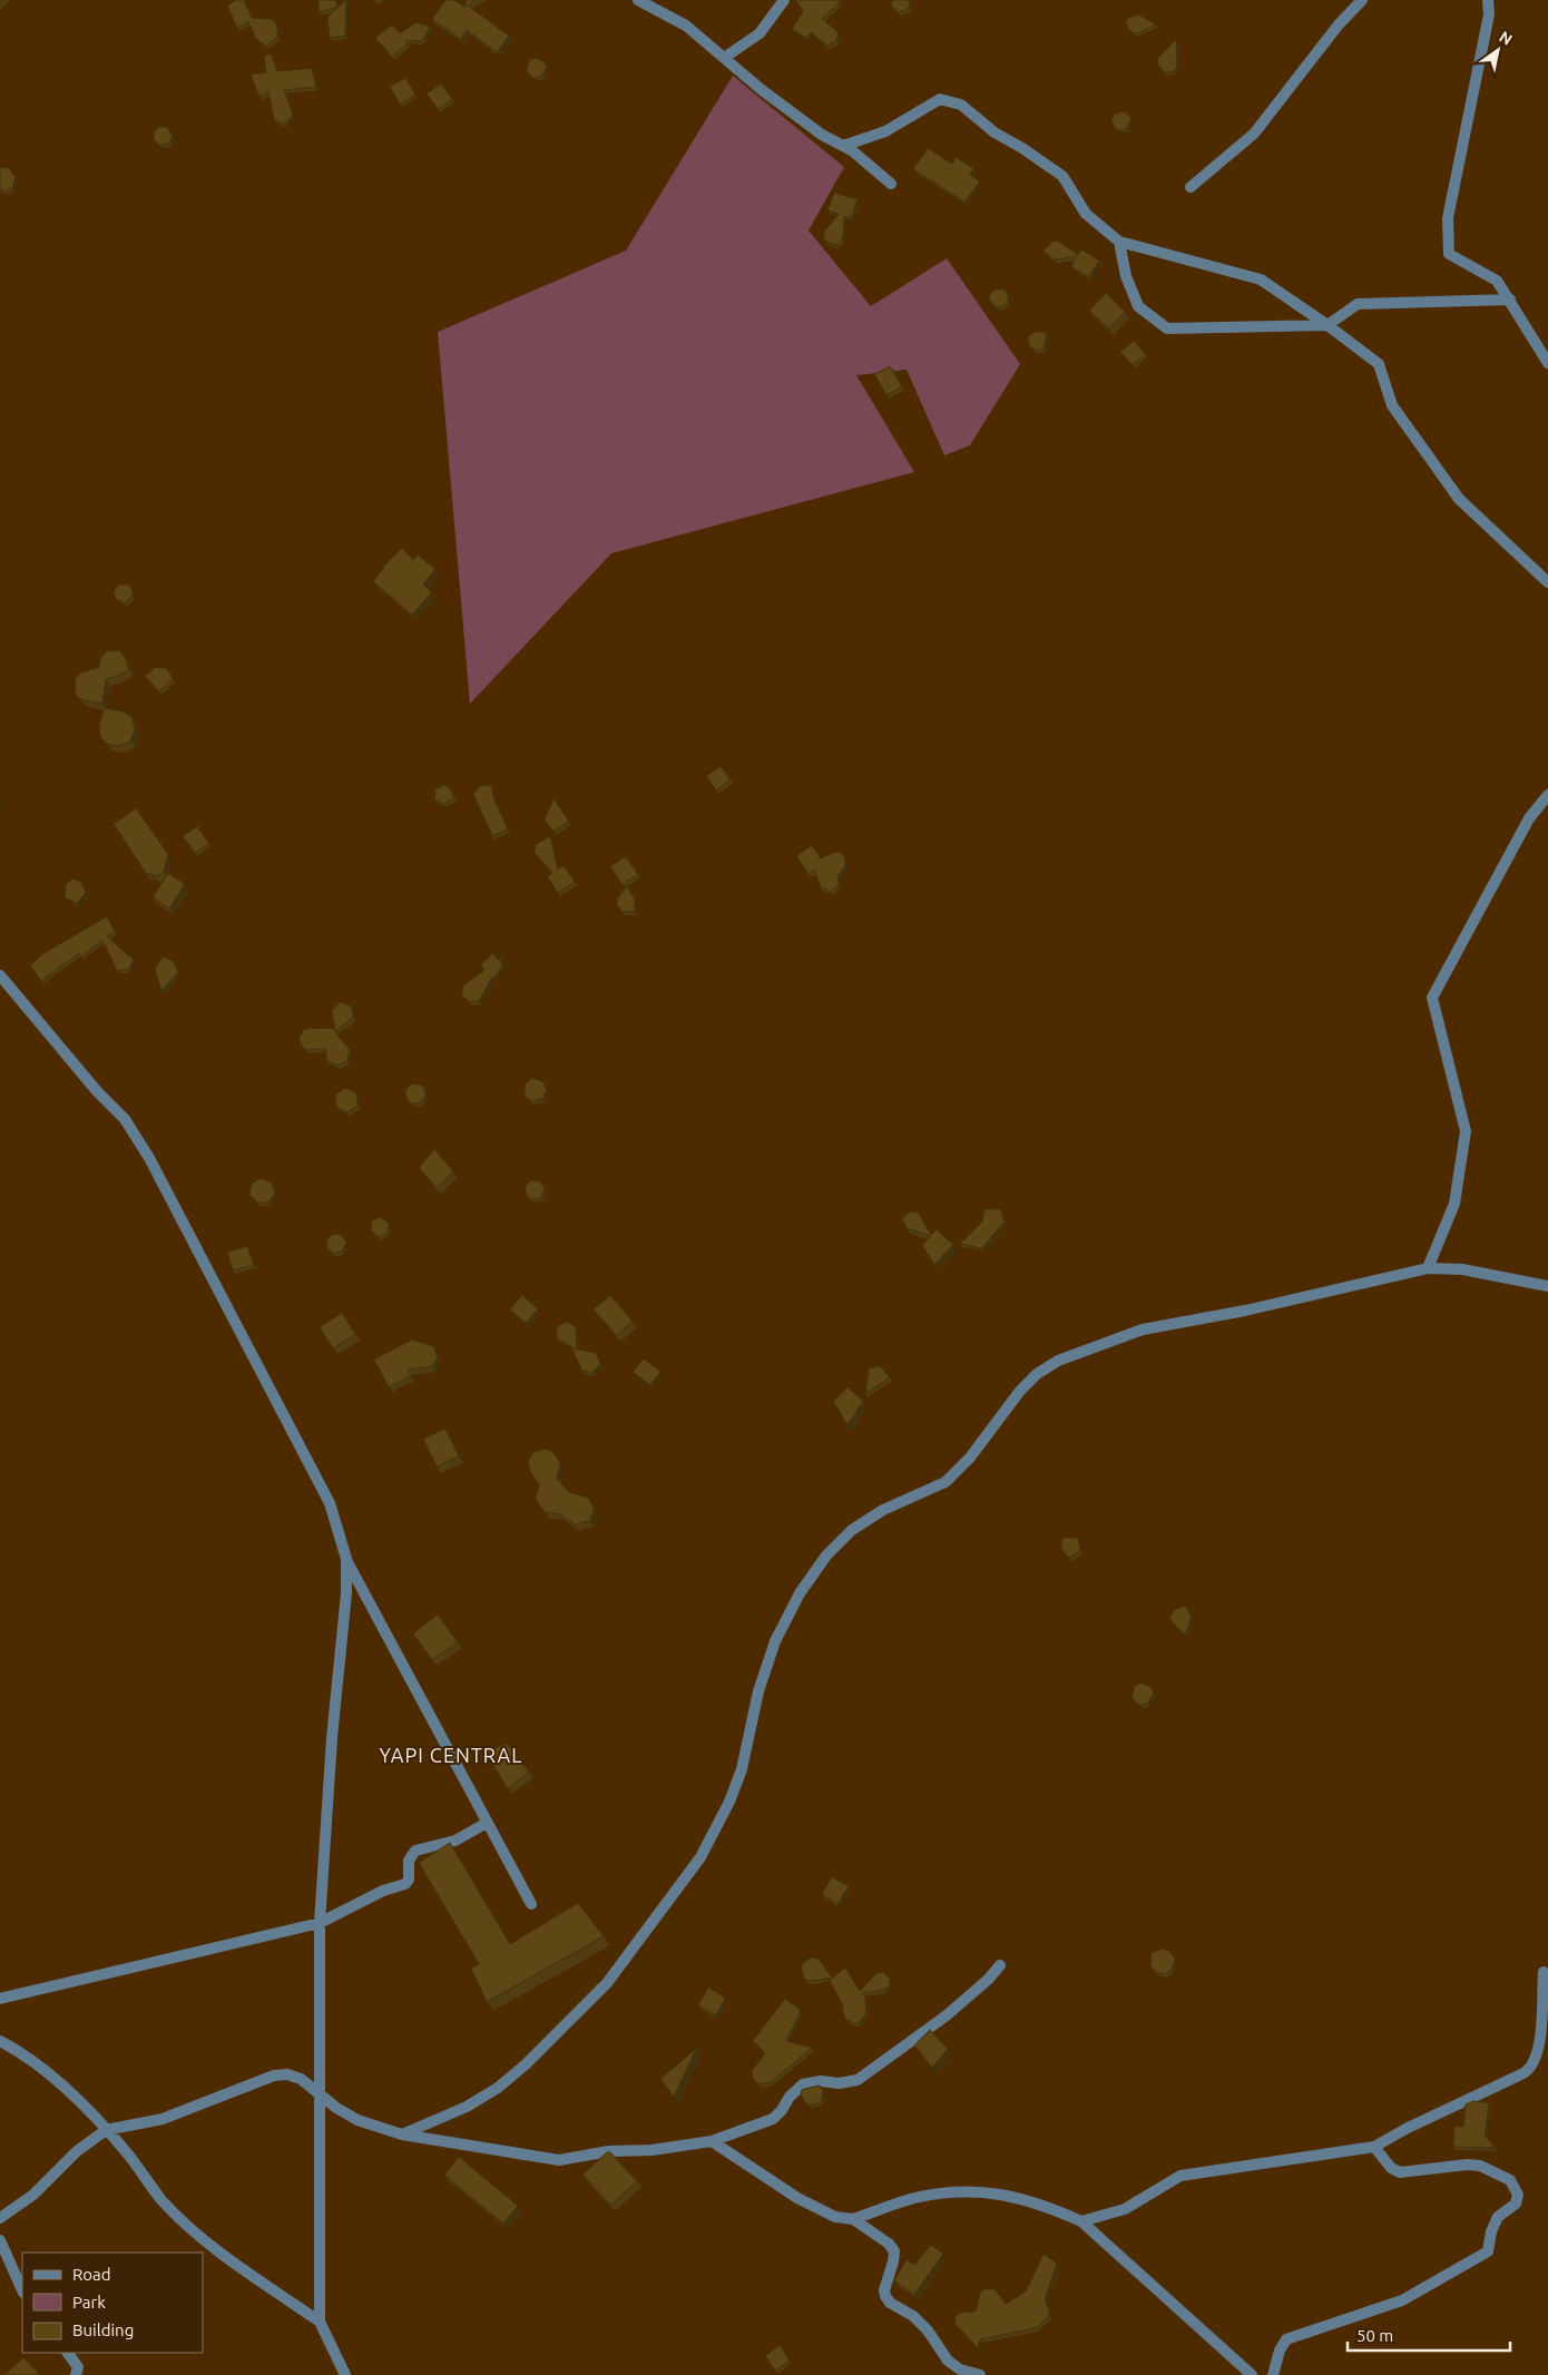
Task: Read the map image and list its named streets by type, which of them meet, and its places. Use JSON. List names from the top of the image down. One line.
{"districts":["YAPI CENTRAL"],"legend":["Road","Park","Building"],"scale_bar":"50 m","north":"top right"}
